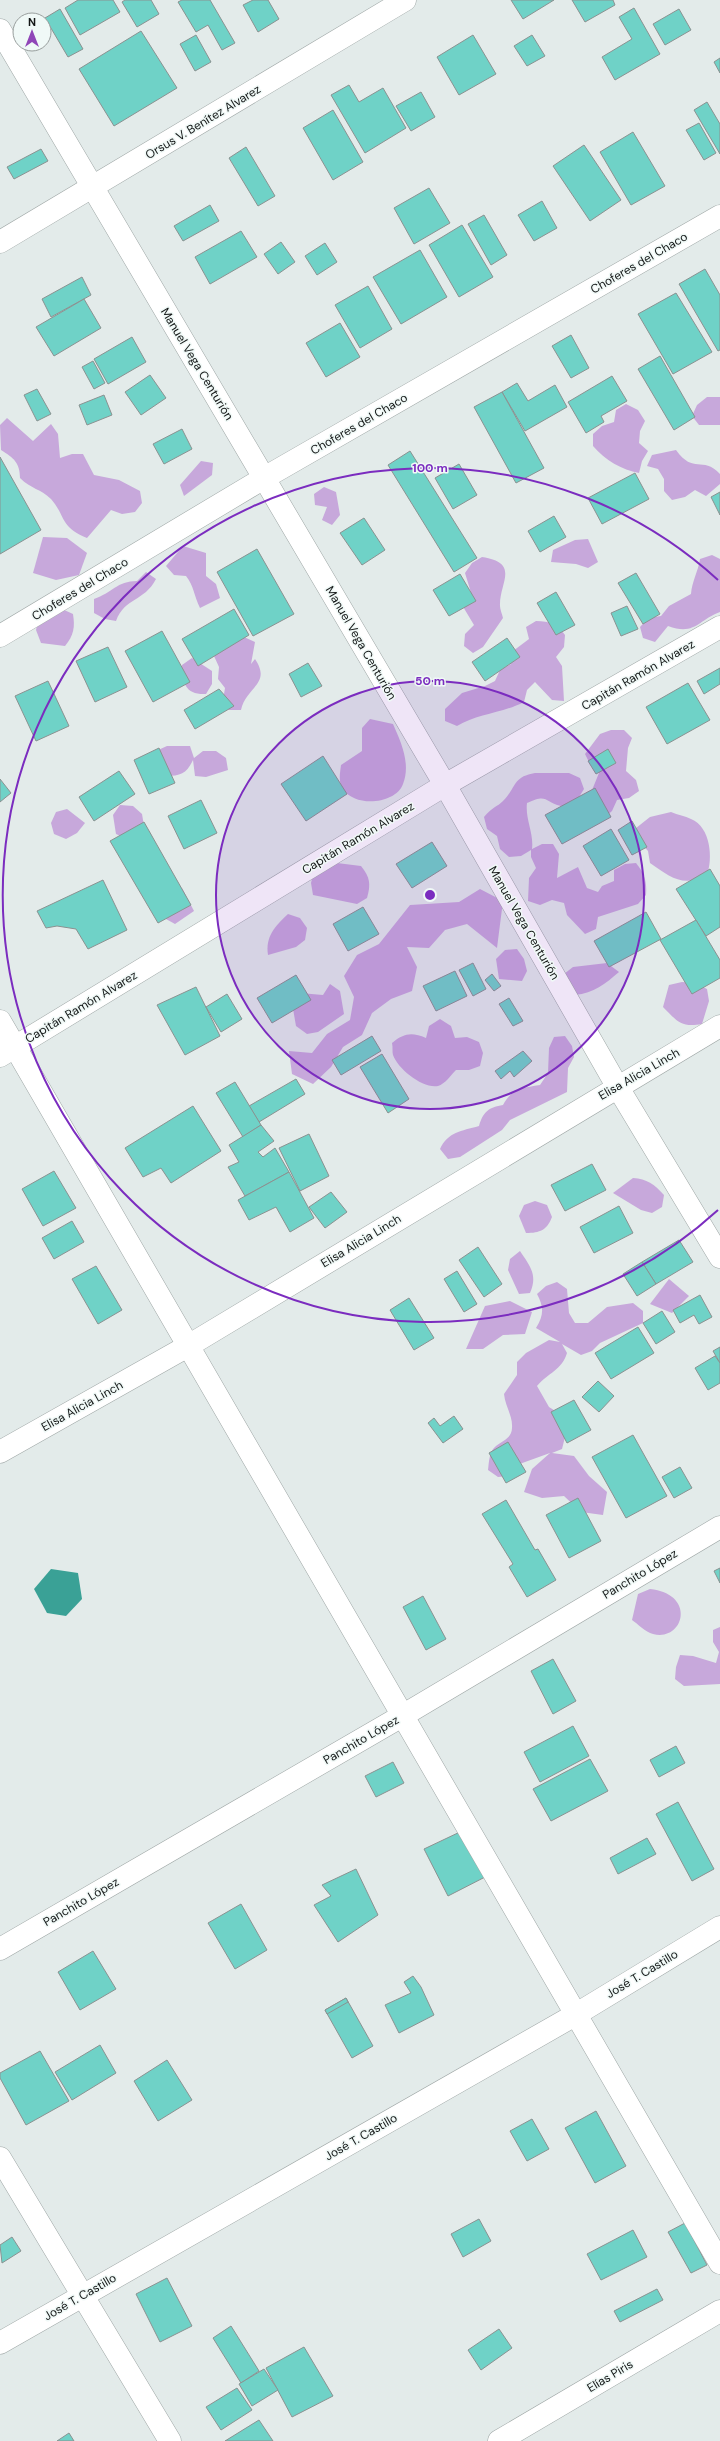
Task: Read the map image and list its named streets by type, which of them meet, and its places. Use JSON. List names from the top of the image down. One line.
{"streets":{"street":["Orsus V. Benítez Alvarez","Choferes del Chaco","Manuel Vega Centurión","Capitán Ramón Alvarez","Elisa Alicia Linch","Panchito López","José T. Castillo","Elías Piris"]},"crossings":[["Orsus V. Benítez Alvarez","Manuel Vega Centurión"],["Choferes del Chaco","Manuel Vega Centurión"],["Manuel Vega Centurión","Capitán Ramón Alvarez"],["Manuel Vega Centurión","Elisa Alicia Linch"]],"north":"top","rings":["100 m","50 m"]}
